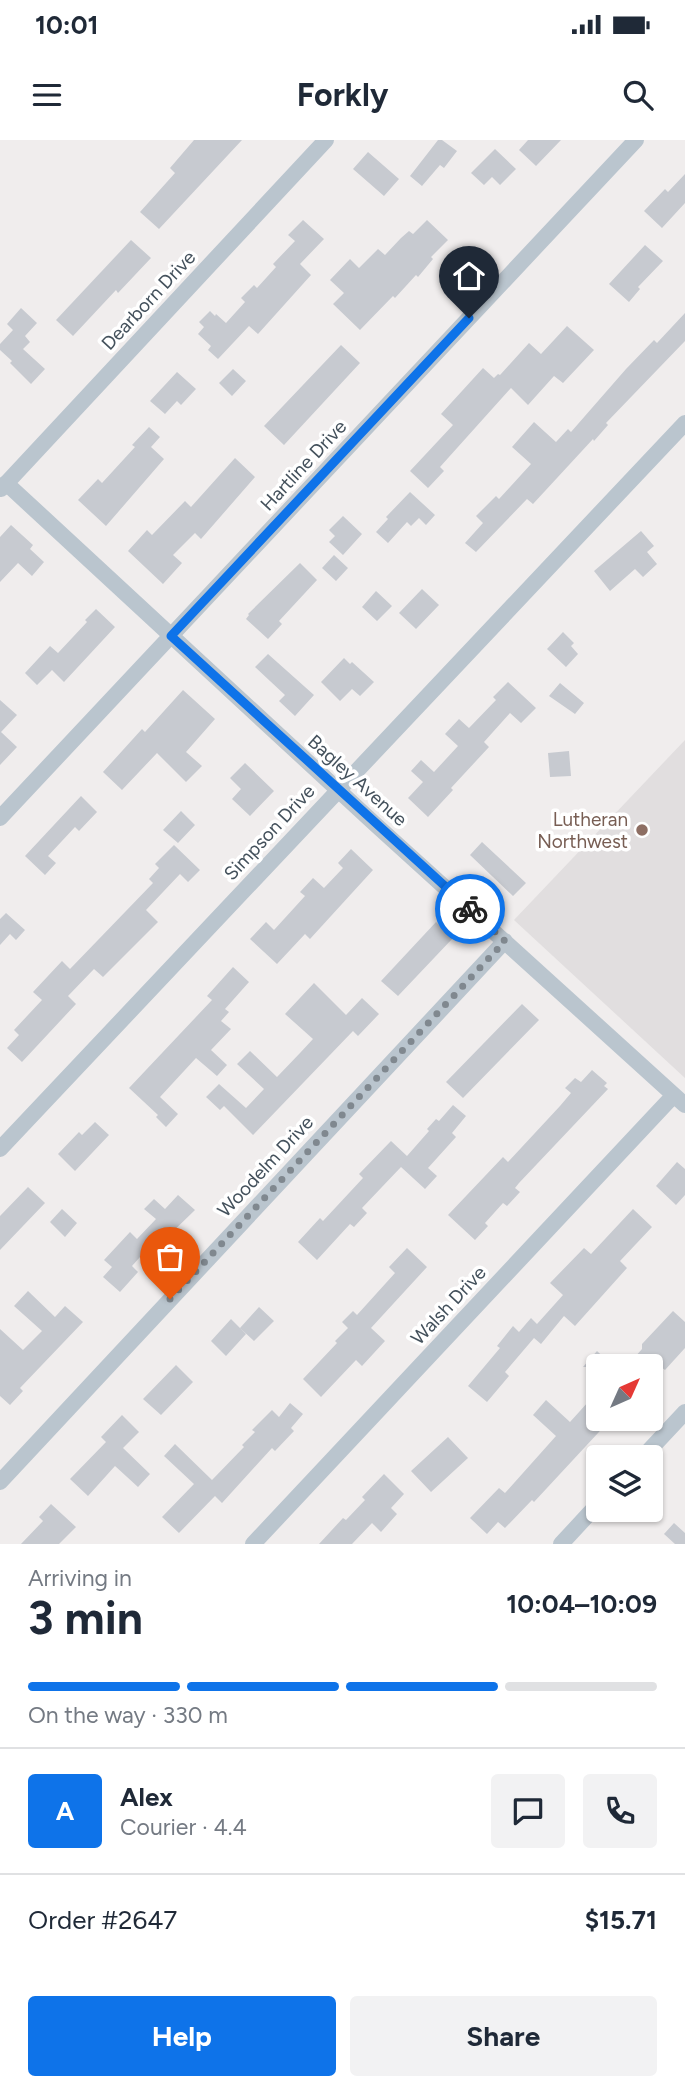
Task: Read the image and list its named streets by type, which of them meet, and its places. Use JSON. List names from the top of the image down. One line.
{"streets":{"street":["Dearborn Drive","Hartline Drive","Bagley Avenue","Simpson Drive","Woodelm Drive","Walsh Drive"]},"crossings":[["Dearborn Drive","Bagley Avenue"],["Hartline Drive","Bagley Avenue"],["Bagley Avenue","Simpson Drive"],["Bagley Avenue","Woodelm Drive"],["Bagley Avenue","Walsh Drive"]],"places":["Lutheran Northwest"],"north":"top right","page":{"status":"10:01","header":"Forkly","heading":["3 min","Arriving in","10:04–10:09"],"panel":["Alex","Courier · 4.4","Order #2647","$15.71"],"bar":"On the way · 330 m","round":"A","buttons":["Help","Share"]}}
